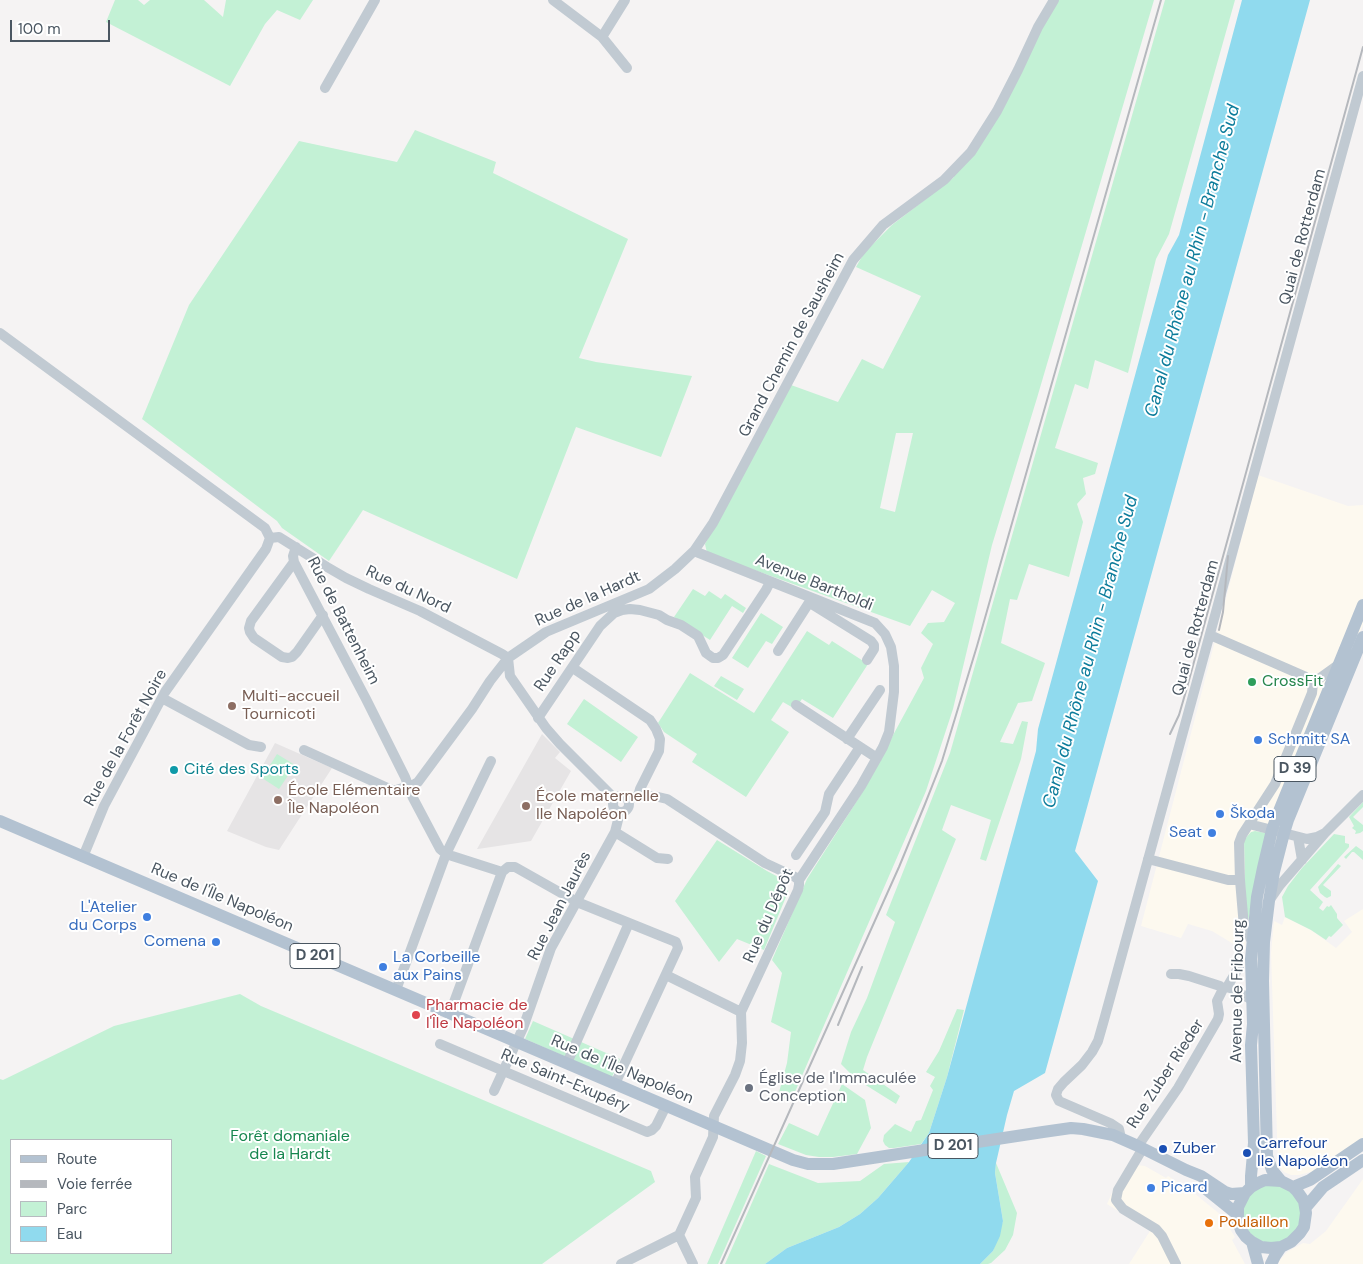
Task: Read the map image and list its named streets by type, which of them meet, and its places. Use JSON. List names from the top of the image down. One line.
{"streets":{"main road":["D 39","Rue de l'Île Napoléon","D 201","Avenue de Fribourg"],"street":["Quai de Rotterdam","Grand Chemin de Sausheim","Avenue Bartholdi","Rue du Nord","Rue de la Hardt","Rue de Battenheim","Rue Rapp","Rue de la Forêt Noire","Rue Jean Jaurès","Rue du Dépôt","Rue Zuber Rieder","Rue Saint-Exupéry"]},"crossings":[["Quai de Rotterdam","Rue de l'Île Napoléon"],["Quai de Rotterdam","D 201"],["Grand Chemin de Sausheim","Avenue Bartholdi"],["Grand Chemin de Sausheim","Rue de la Hardt"],["Avenue Bartholdi","Rue de la Hardt"],["Avenue Bartholdi","Rue Rapp"],["Avenue Bartholdi","Rue du Dépôt"],["Rue du Nord","Rue de la Hardt"],["Rue du Nord","Rue de Battenheim"],["Rue de la Hardt","Rue de Battenheim"],["Rue de Battenheim","Rue de la Forêt Noire"],["Rue de la Forêt Noire","Rue de l'Île Napoléon"],["Rue de l'Île Napoléon","Rue Jean Jaurès"],["Rue de l'Île Napoléon","D 201"],["Rue de l'Île Napoléon","Rue Saint-Exupéry"],["Rue Jean Jaurès","Rue Saint-Exupéry"],["D 201","Avenue de Fribourg"],["D 201","Rue Zuber Rieder"]],"water":["Canal du Rhône au Rhin - Branche Sud"],"parks":["Forêt domaniale de la Hardt"],"places":["CrossFit","Multi-accueil Tournicoti","Schmitt SA","Cité des Sports","École Elémentaire Île Napoléon","École maternelle Ile Napoléon","Škoda","Seat","L'Atelier du Corps","Comena","La Corbeille aux Pains","Pharmacie de l'Île Napoléon","Église de l'Immaculée Conception","Zuber","Carrefour Ile Napoléon","Picard","Poulaillon"],"legend":["Route","Voie ferrée","Parc","Eau"],"scale_bar":"100 m"}
